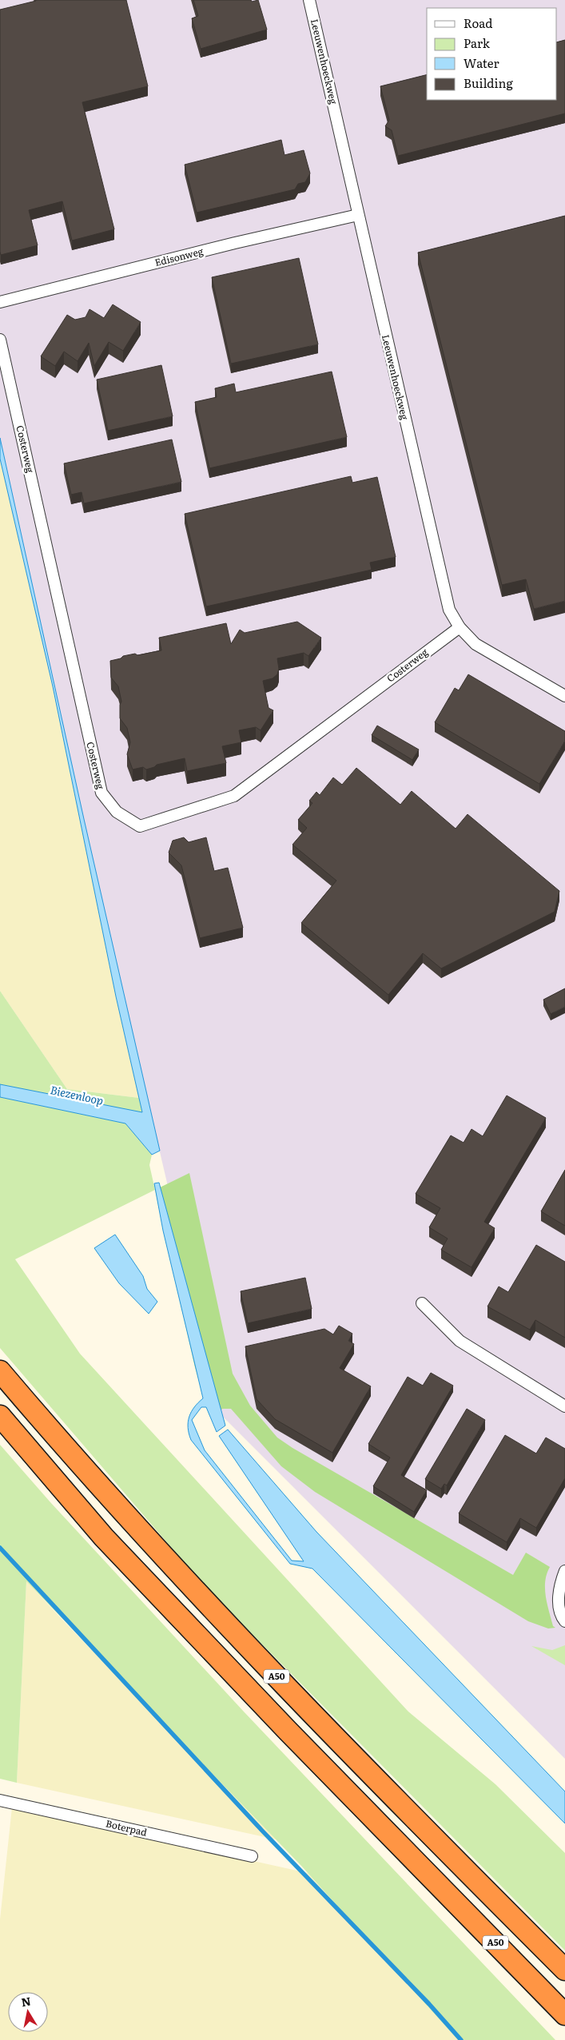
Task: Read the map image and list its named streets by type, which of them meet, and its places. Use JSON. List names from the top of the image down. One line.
{"streets":{"highway":["A50"],"street":["Leeuwenhoeckweg","Edisonweg","Costerweg","Boterpad"]},"crossings":[["Leeuwenhoeckweg","Edisonweg"],["Leeuwenhoeckweg","Costerweg"]],"water":["Biezenloop"],"legend":["Road","Park","Water","Building"],"north":"top"}
